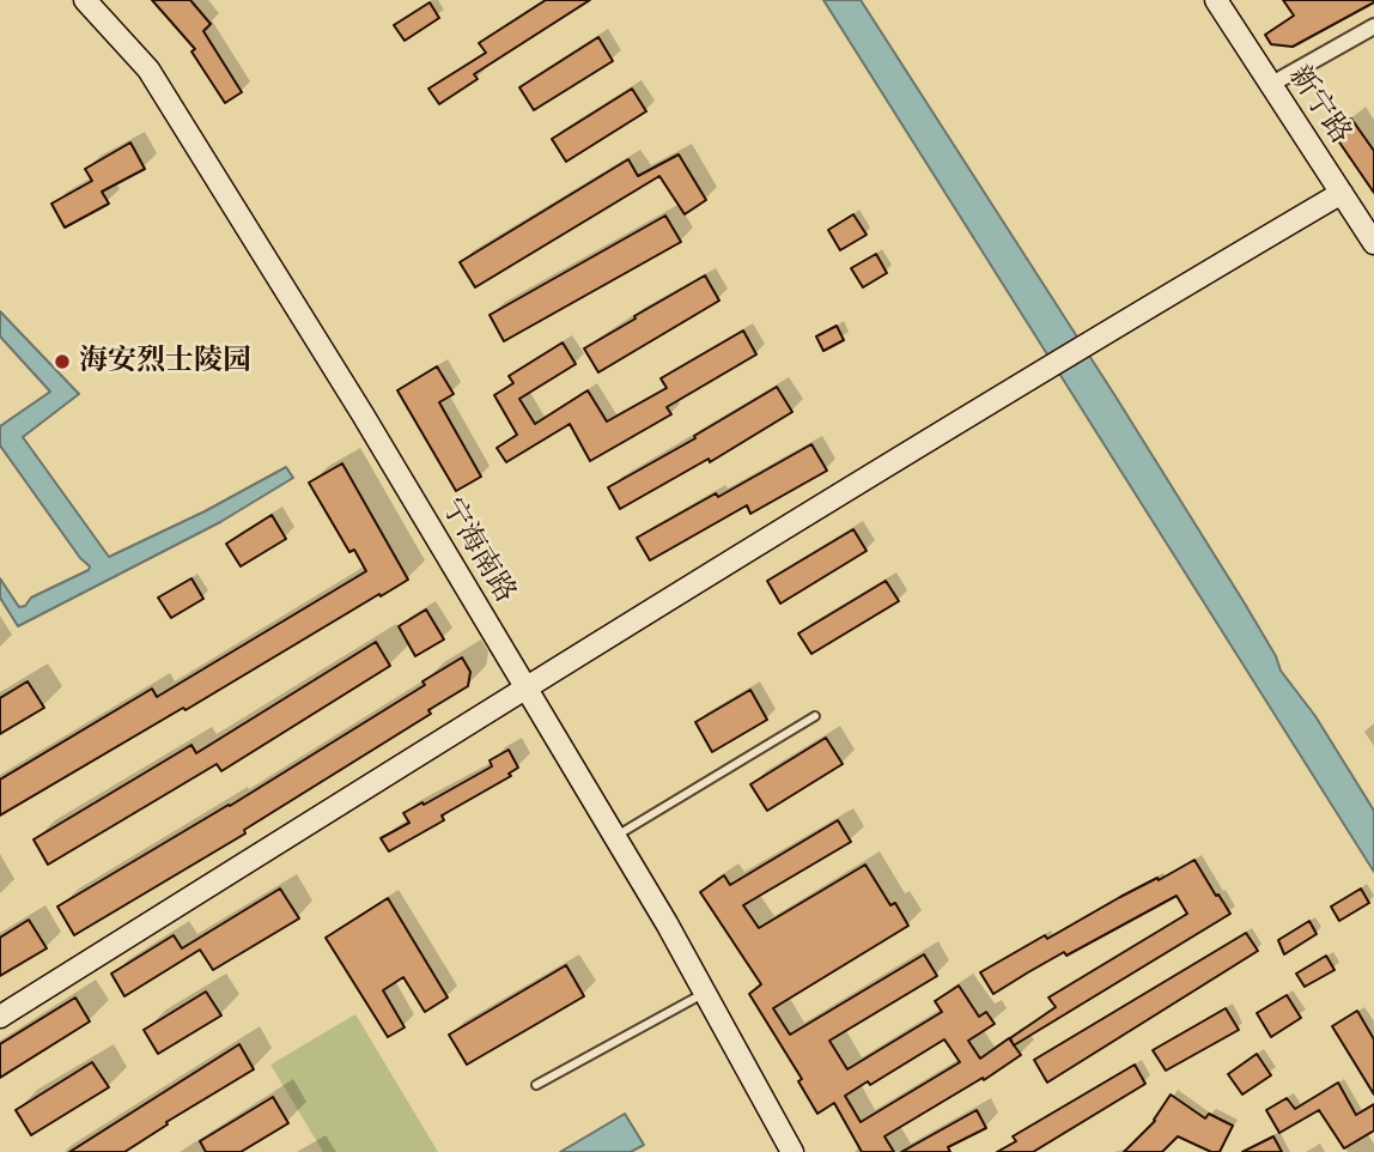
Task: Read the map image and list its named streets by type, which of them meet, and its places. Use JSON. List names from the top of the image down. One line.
{"streets":{"street":["新宁路","宁海南路"]},"places":["海安烈士陵园"]}
